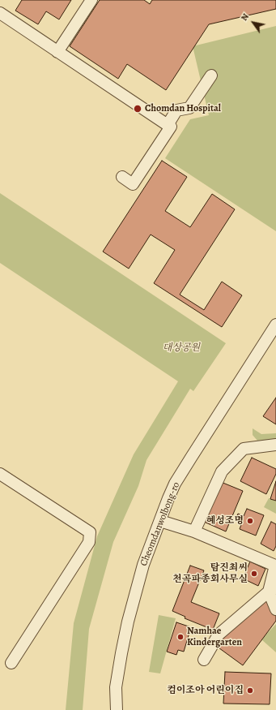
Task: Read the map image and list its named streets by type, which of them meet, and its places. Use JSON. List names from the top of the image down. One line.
{"streets":{"street":["Cheomdanwolbong-ro"]},"parks":["대상공원"],"places":["Chomdan Hospital","혜성조명","탐진최씨 천곡파종회사무실","Namhae Kindergarten","컴이조아 어린이집"],"north":"top left"}
